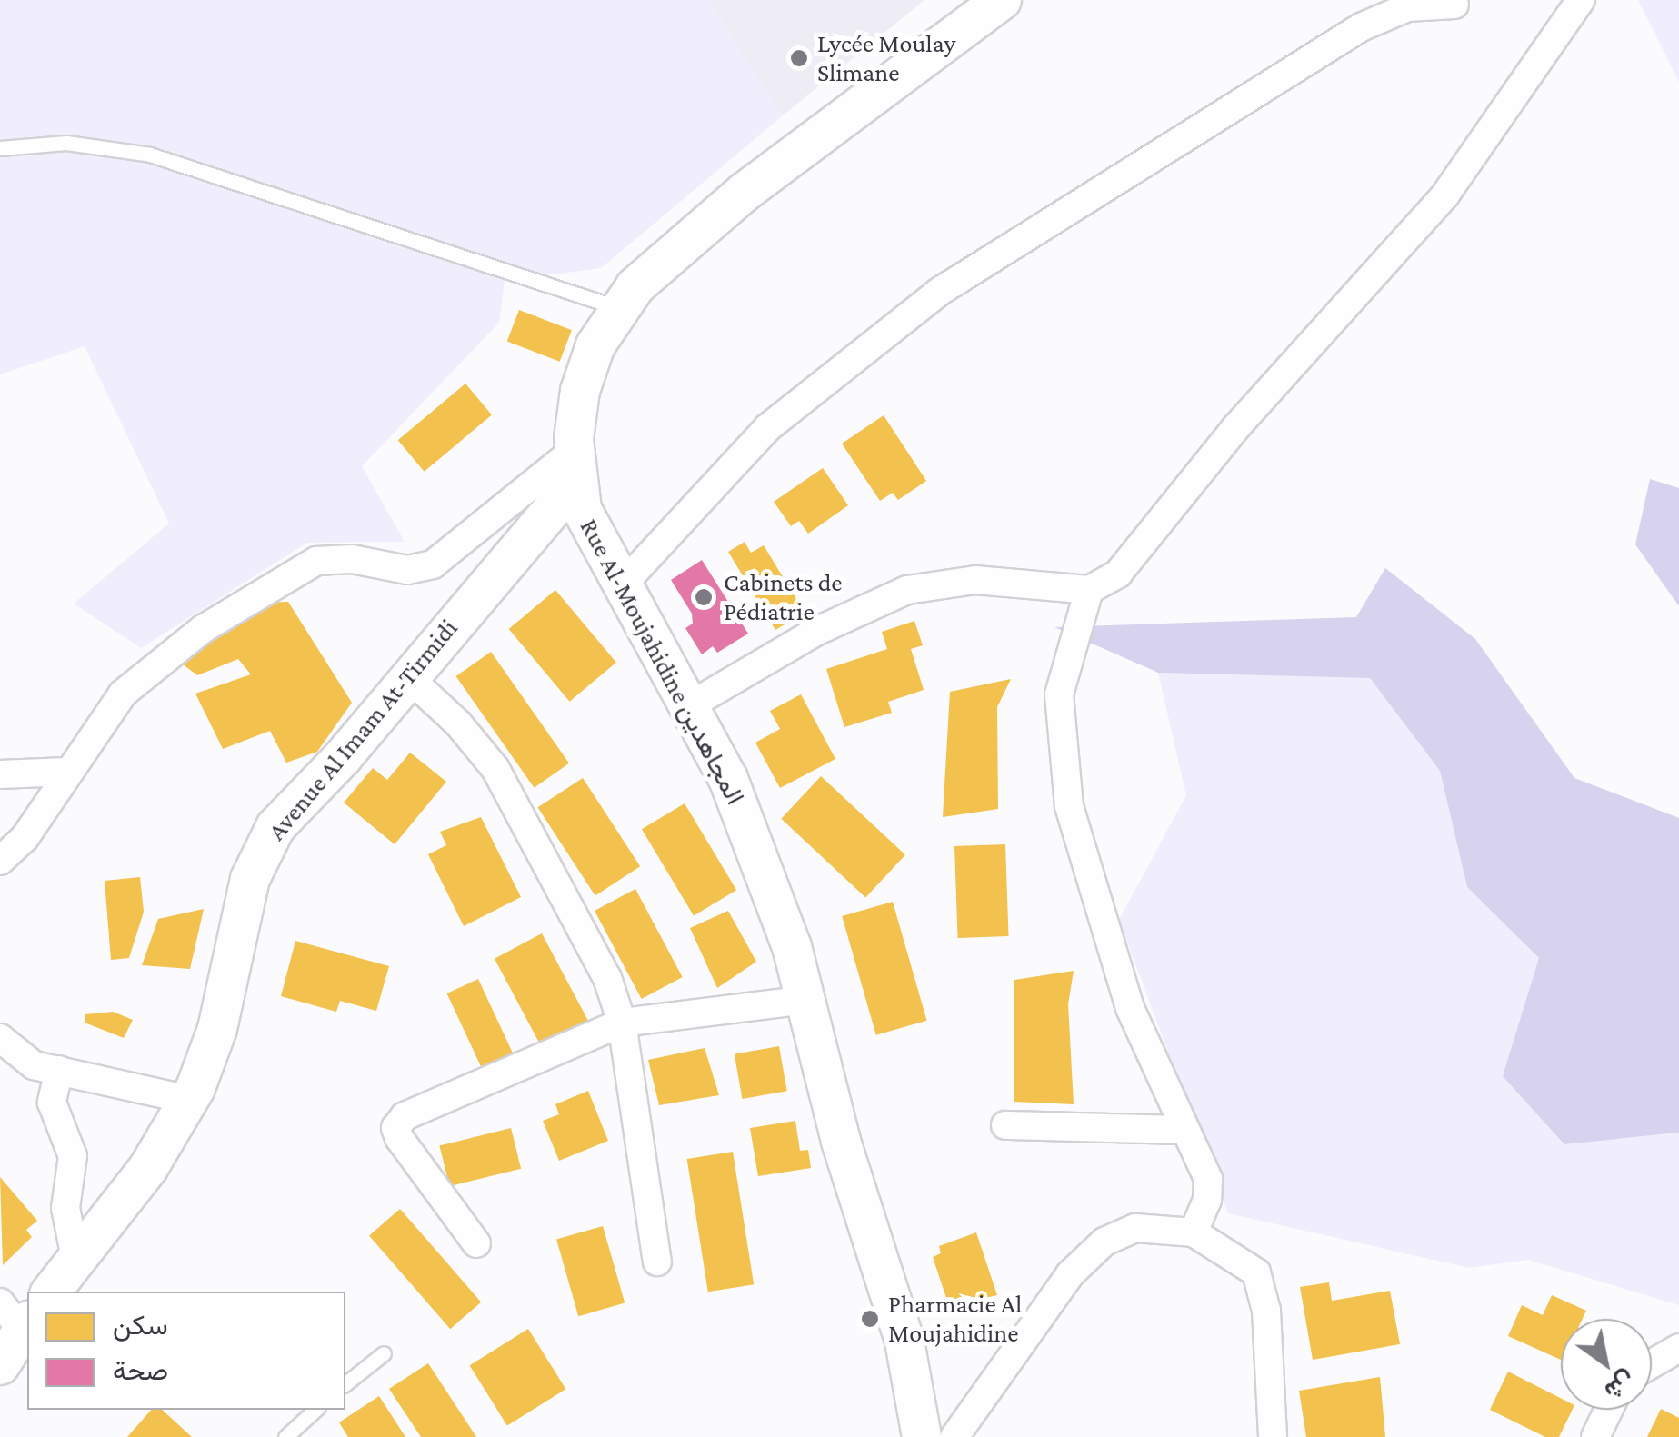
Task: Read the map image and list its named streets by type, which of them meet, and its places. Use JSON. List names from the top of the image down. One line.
{"streets":{"street":["Rue Al-Moujahidine المجاهدين","Avenue Al Imam At-Tirmidi"]},"crossings":[["Rue Al-Moujahidine المجاهدين","Avenue Al Imam At-Tirmidi"]],"places":["Lycée Moulay Slimane","Cabinets de Pédiatrie","Pharmacie Al Moujahidine"],"legend":["سكن","صحة"],"north":"bottom right"}
